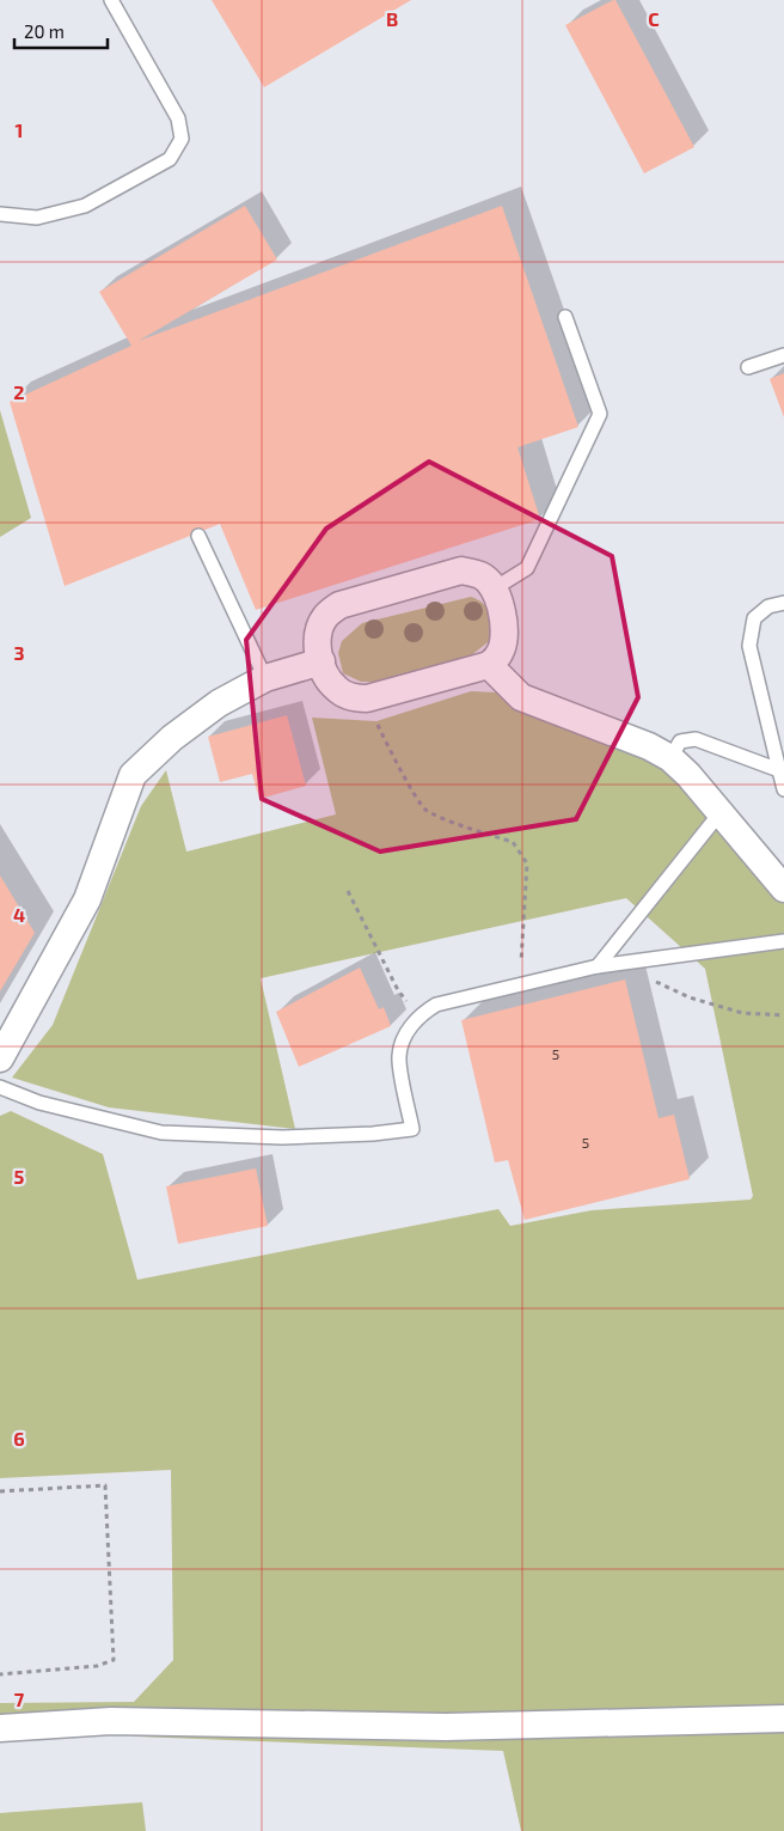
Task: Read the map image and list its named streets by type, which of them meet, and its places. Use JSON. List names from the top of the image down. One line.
{"house_numbers":["5","5"],"scale_bar":"20 m","grid":{"columns":["B","C"],"rows":["1","2","3","4","5","6","7"]}}
